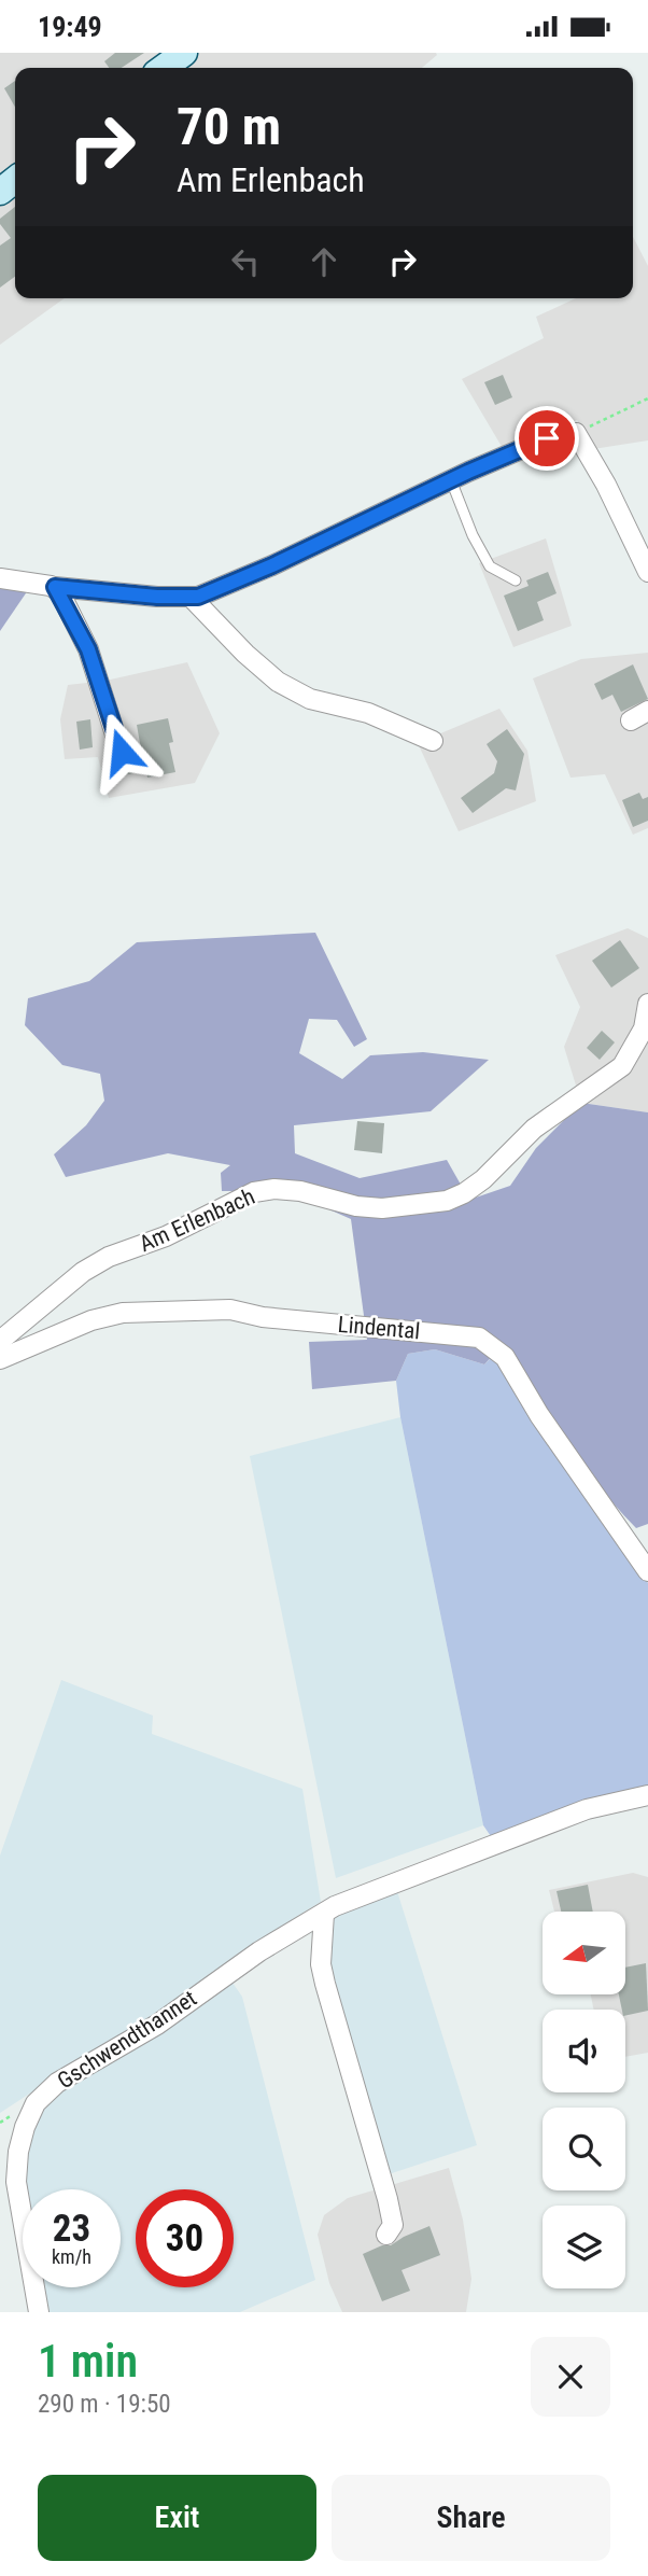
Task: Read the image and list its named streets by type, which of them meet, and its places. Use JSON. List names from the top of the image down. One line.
{"streets":{"street":["Am Erlenbach","Lindental","Gschwendthannet"]},"north":"left","page":{"status":"19:49","turn":["70 m","Am Erlenbach"],"speed":"23 km/h","limit":"30","heading":["1 min","290 m · 19:50"],"buttons":["Exit","Share"]}}
